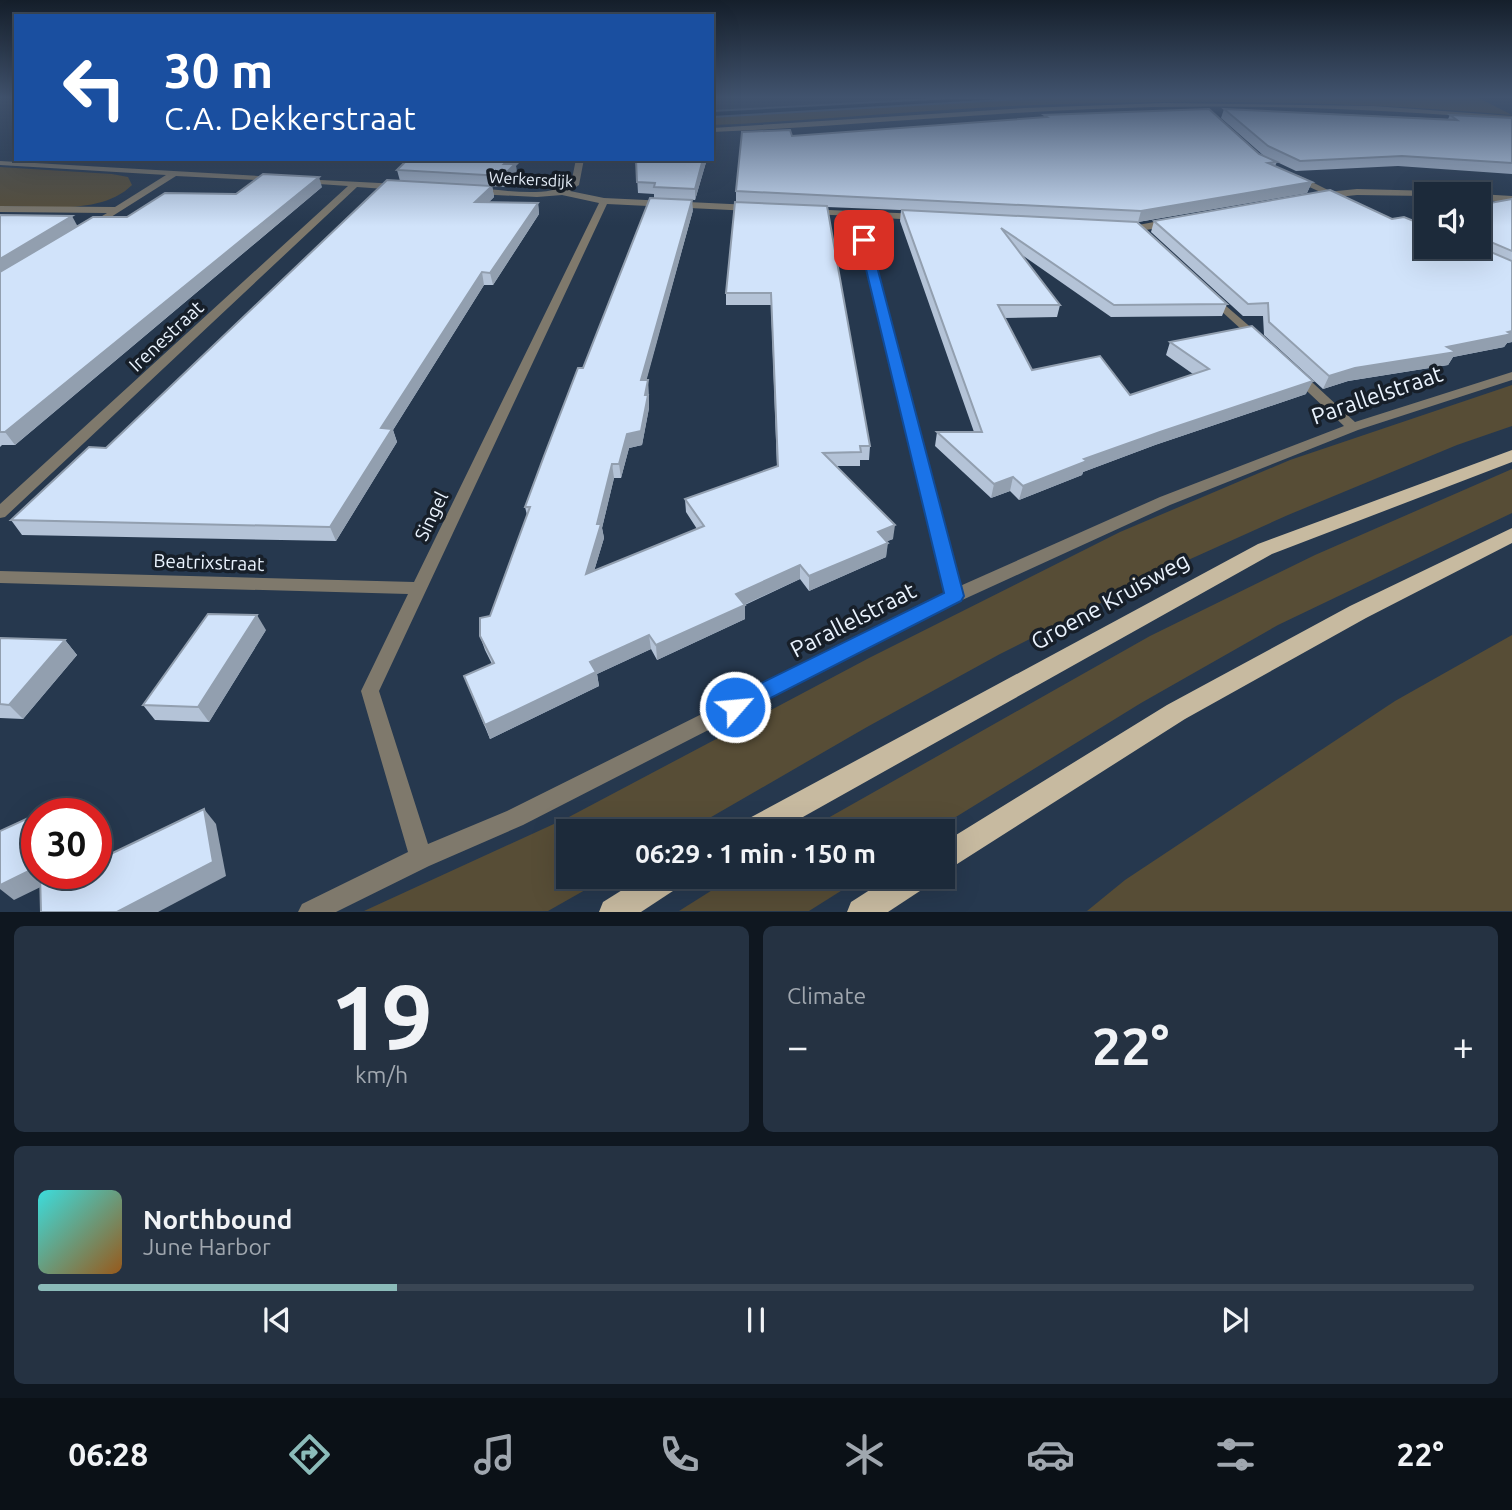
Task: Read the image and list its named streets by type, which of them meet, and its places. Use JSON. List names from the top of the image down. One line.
{"streets":{"main road":["Groene Kruisweg"],"street":["Werkersdijk","Irenestraat","Parallelstraat","Singel","Beatrixstraat"]},"crossings":[["Werkersdijk","Singel"],["Parallelstraat","Singel"],["Singel","Beatrixstraat"]],"page":{"turn":["30 m","C.A. Dekkerstraat"],"limit":"30","trip":"06:29 · 1 min · 150 m","tile":[["19","km/h"],"Climate"],"heat":["−","22°","+"],"song":["Northbound","June Harbor"],"tabs":["06:28","22°"]}}
